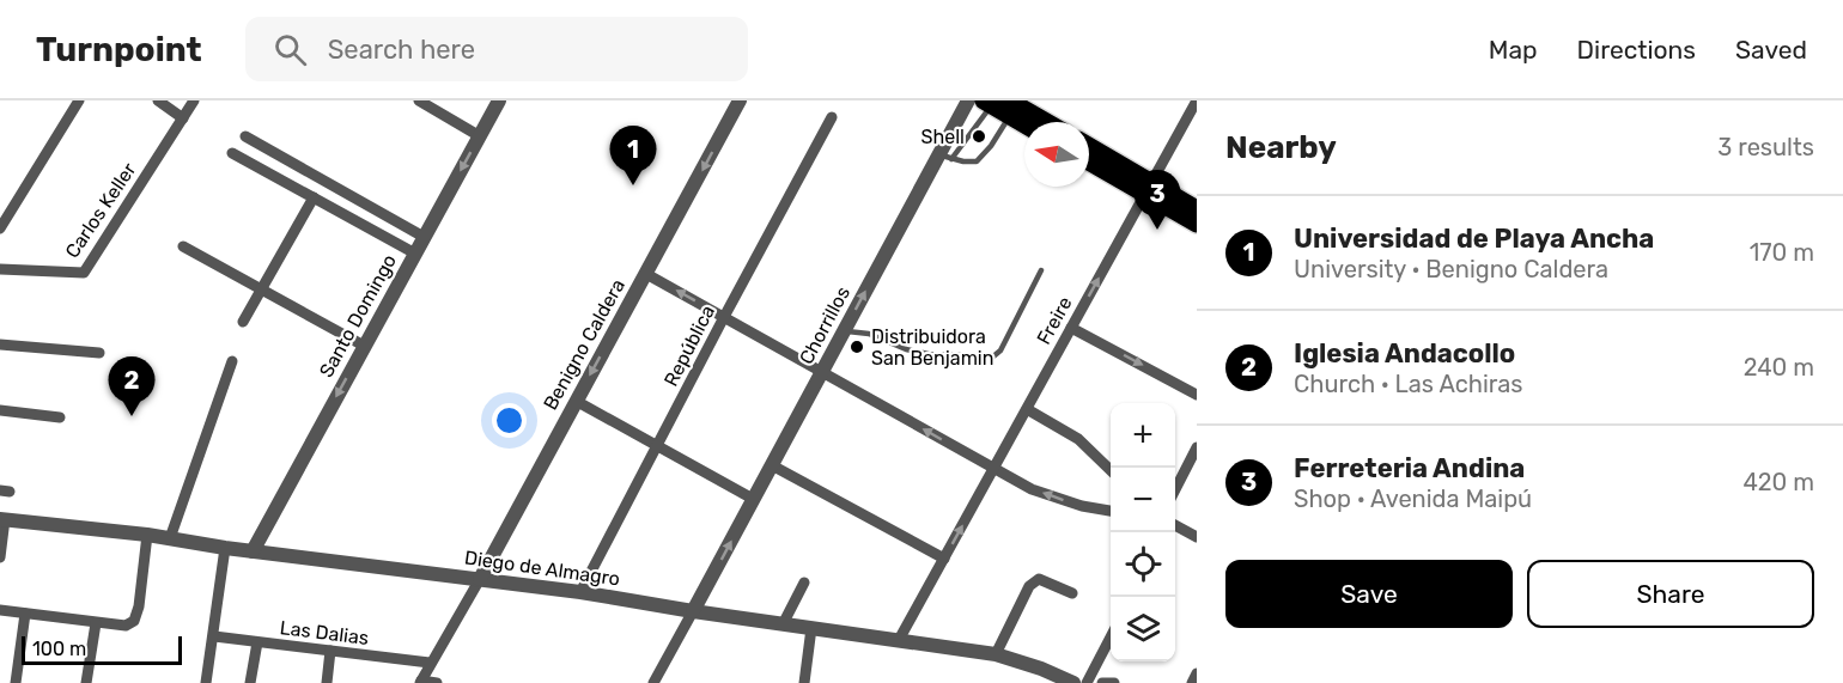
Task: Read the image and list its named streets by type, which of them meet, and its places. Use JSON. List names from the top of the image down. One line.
{"streets":{"street":["Carlos Keller","Santo Domingo","Freire","Chorrillos","Benigno Caldera","República","Diego de Almagro","Las Dalias"]},"crossings":[["Santo Domingo","Diego de Almagro"],["Freire","Diego de Almagro"],["Chorrillos","Diego de Almagro"],["Benigno Caldera","Diego de Almagro"],["Benigno Caldera","Las Dalias"],["República","Diego de Almagro"]],"one_way":["Freire","Chorrillos","Benigno Caldera"],"places":["Shell","Distribuidora San Benjamin"],"scale_bar":"100 m","north":"left","page":{"header":"Turnpoint","search":"Search here","nav":["Map","Directions","Saved"],"heading":["Nearby","3 results"],"pins":["1","3","2"],"list":[{"mark":"1","name":"Universidad de Playa Ancha","note":"University · Benigno Caldera","value":"170 m"},{"mark":"2","name":"Iglesia Andacollo","note":"Church · Las Achiras","value":"240 m"},{"mark":"3","name":"Ferreteria Andina","note":"Shop · Avenida Maipú","value":"420 m"}],"map_buttons":["+","−"],"buttons":["Save","Share"],"scale":"100 m"}}
